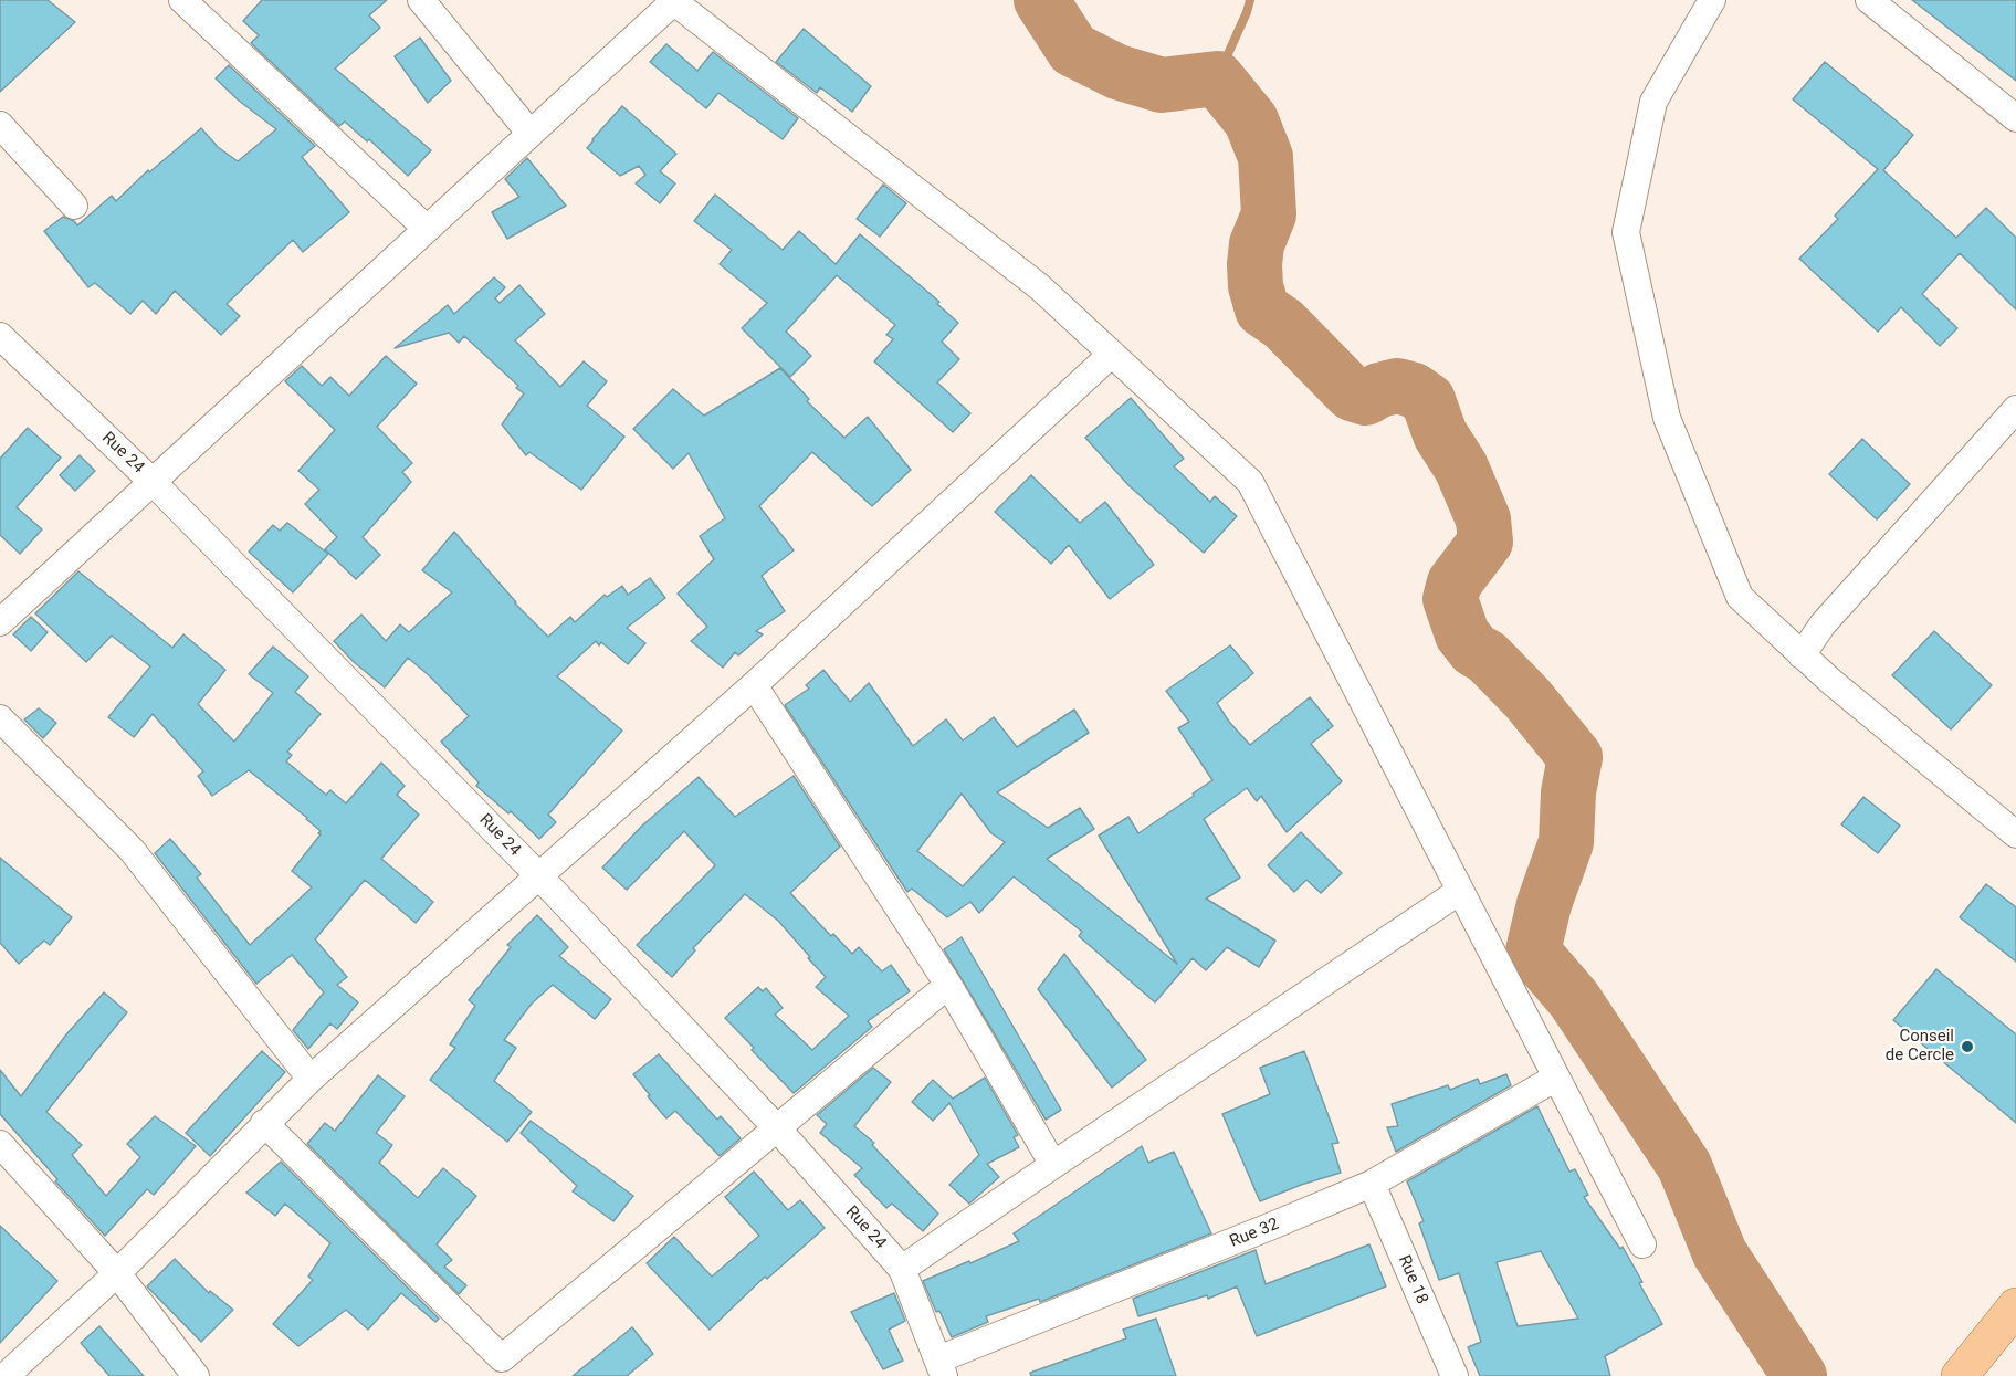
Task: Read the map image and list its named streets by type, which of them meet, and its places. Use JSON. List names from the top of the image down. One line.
{"streets":{"street":["Rue 24","Rue 32","Rue 18"]},"crossings":[["Rue 24","Rue 32"],["Rue 32","Rue 18"]],"places":["Conseil de Cercle"]}
